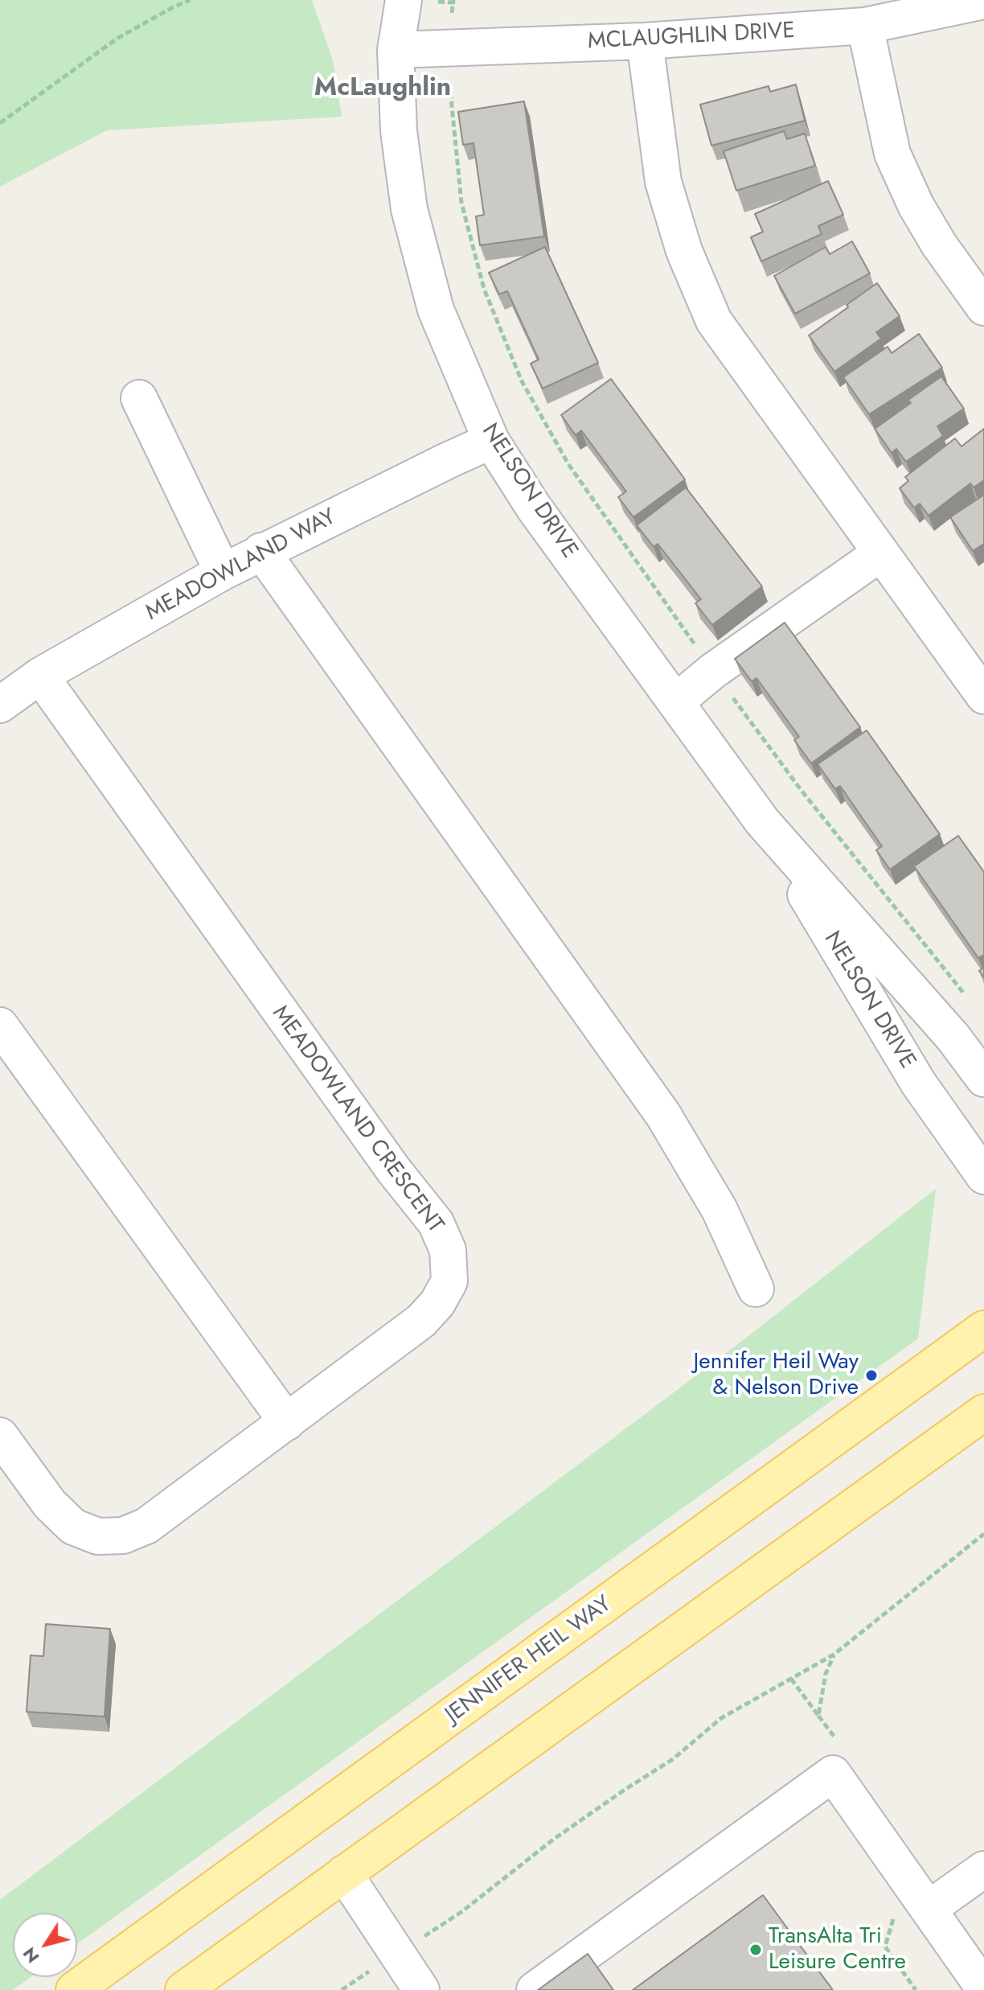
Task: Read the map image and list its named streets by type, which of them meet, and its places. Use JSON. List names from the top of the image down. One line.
{"streets":{"main road":["JENNIFER HEIL WAY"],"street":["MCLAUGHLIN DRIVE","NELSON DRIVE","MEADOWLAND WAY","MEADOWLAND CRESCENT"]},"crossings":[["MCLAUGHLIN DRIVE","NELSON DRIVE"],["NELSON DRIVE","MEADOWLAND WAY"],["MEADOWLAND WAY","MEADOWLAND CRESCENT"]],"districts":["McLaughlin"],"places":["Jennifer Heil Way & Nelson Drive","TransAlta Tri Leisure Centre"],"north":"bottom left"}
